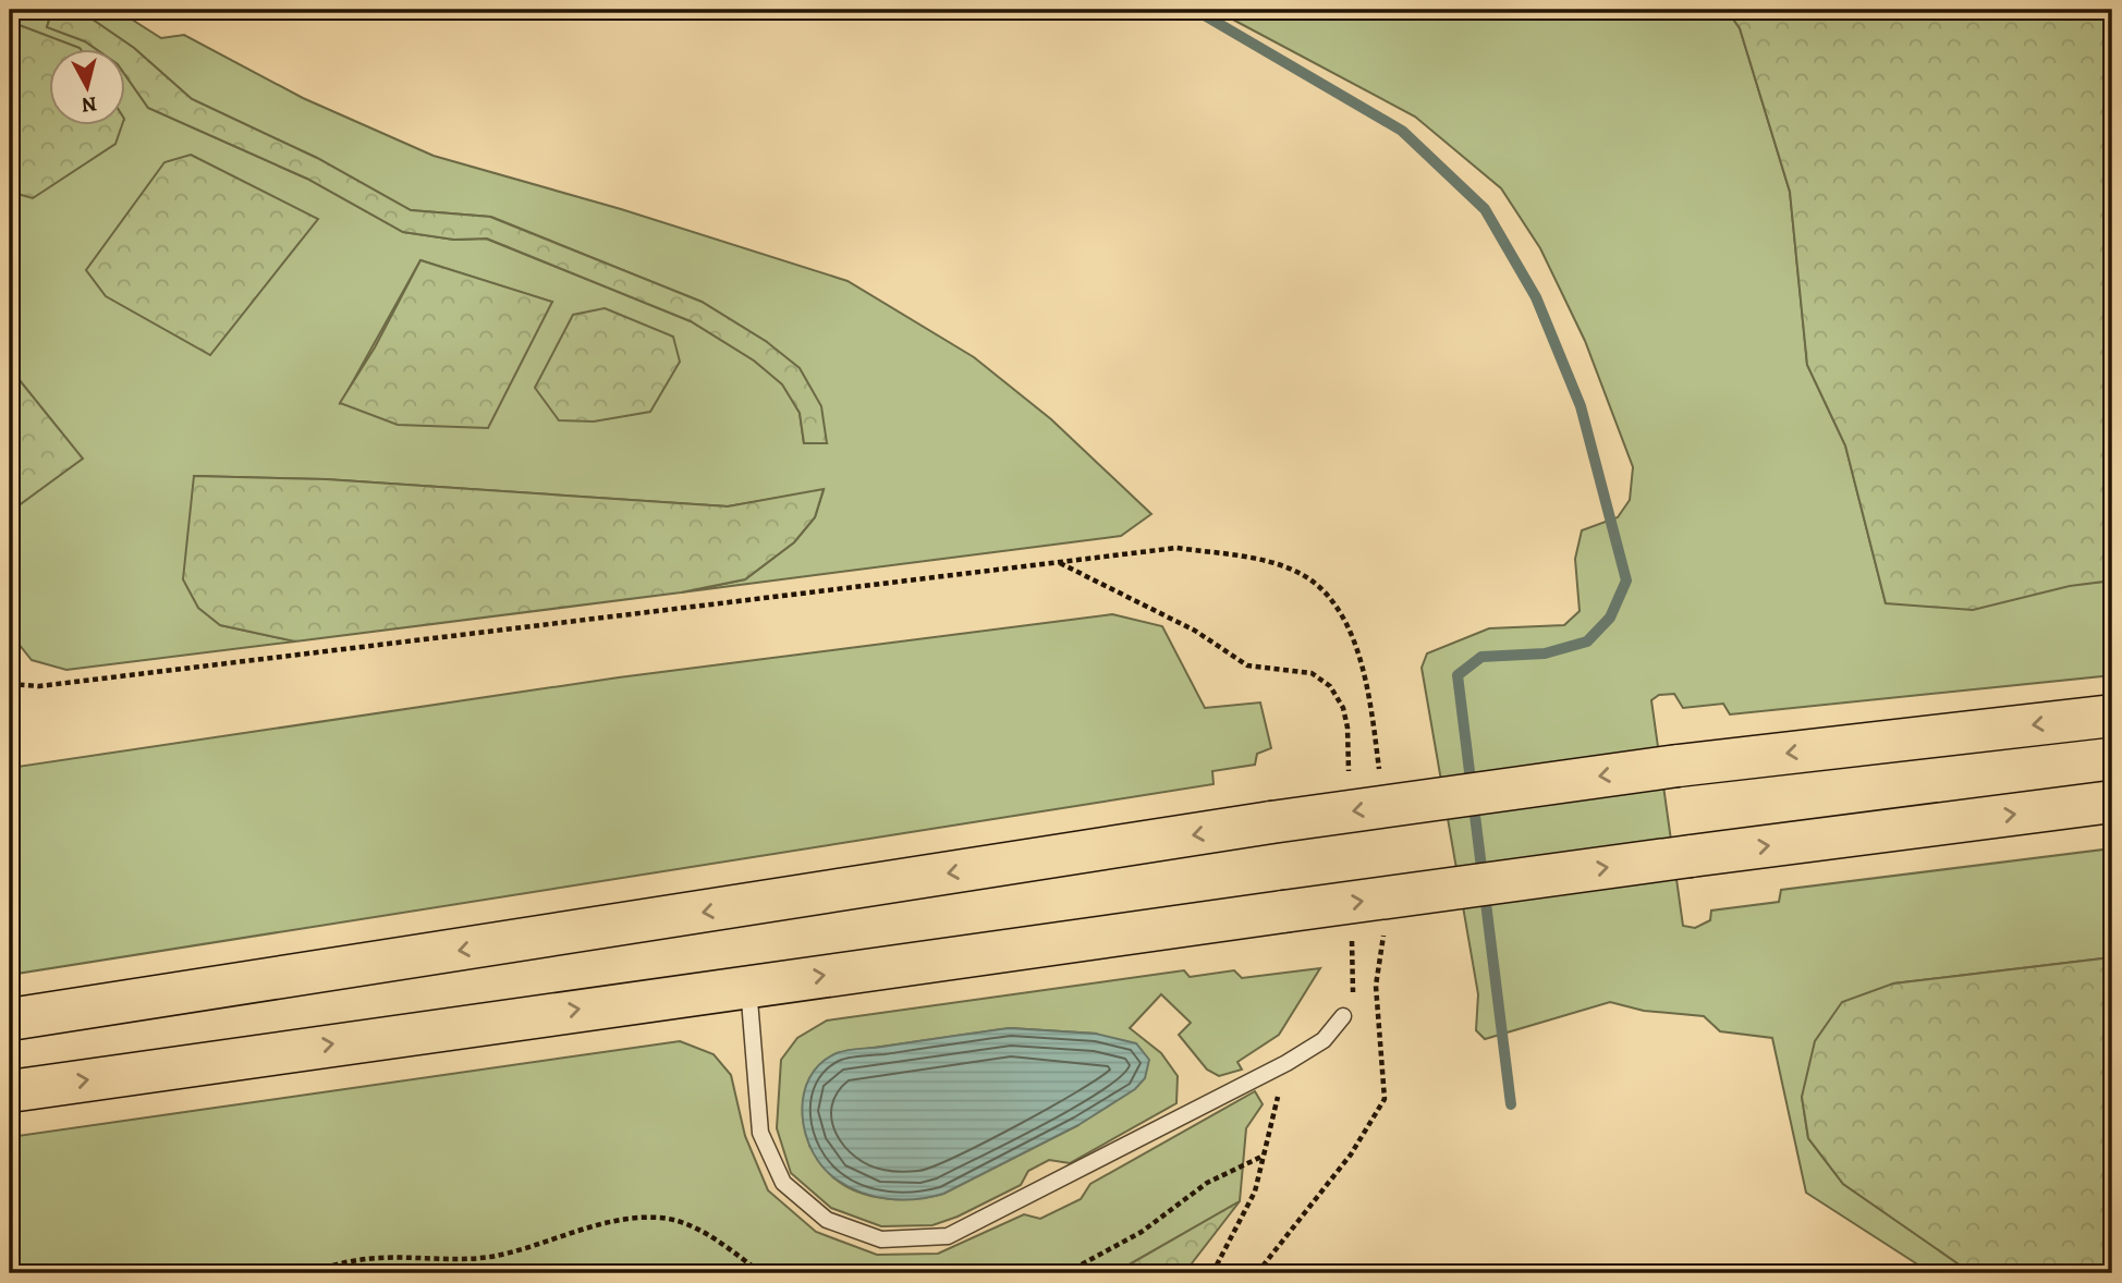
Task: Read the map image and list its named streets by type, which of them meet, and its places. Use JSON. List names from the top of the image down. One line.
{"north":"bottom"}
